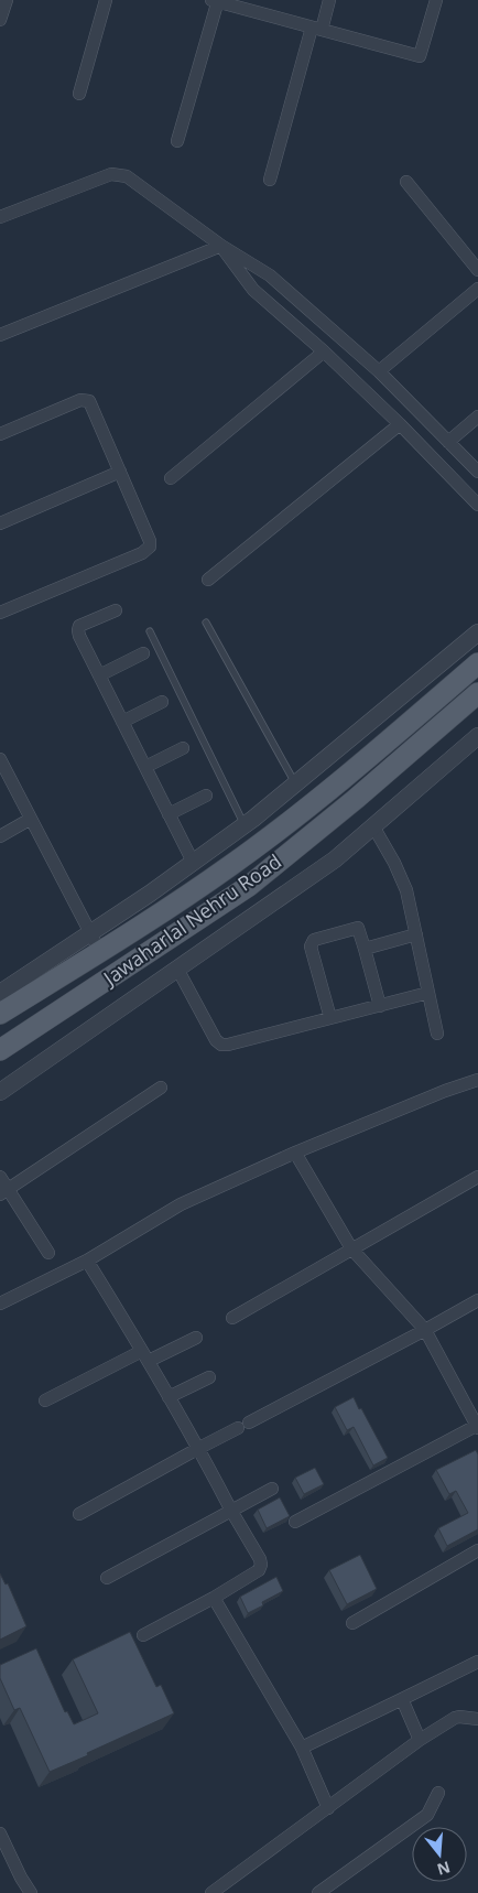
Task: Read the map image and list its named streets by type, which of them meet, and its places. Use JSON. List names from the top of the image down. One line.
{"streets":{"main road":["Jawaharlal Nehru Road"]},"north":"bottom"}
